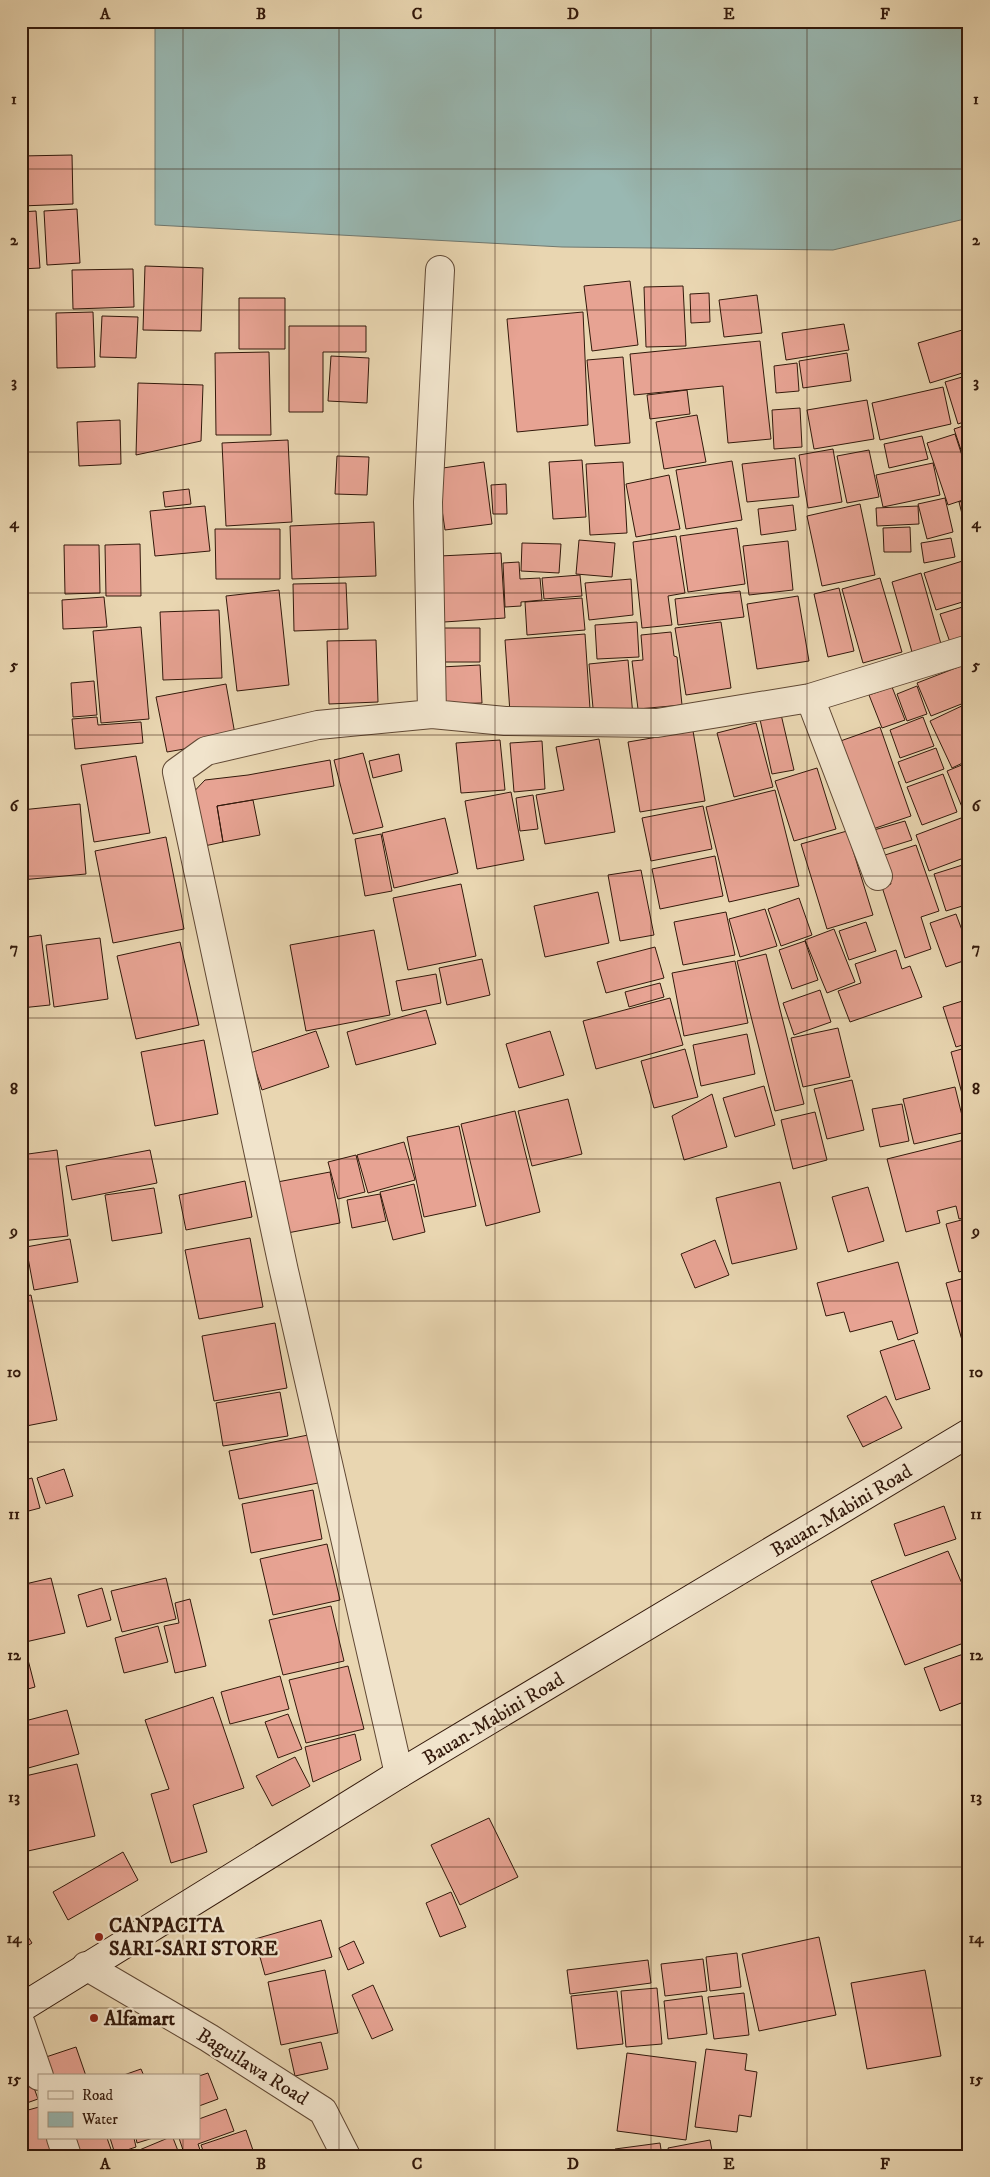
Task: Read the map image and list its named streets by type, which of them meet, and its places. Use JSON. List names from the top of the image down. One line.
{"streets":{"street":["Bauan-Mabini Road","Baguilawa Road"]},"crossings":[["Bauan-Mabini Road","Baguilawa Road"]],"places":["CANPACITA SARI-SARI STORE","Alfamart"],"legend":["Road","Water"],"grid":{"columns":["A","B","C","D","E","F"],"rows":["1","2","3","4","5","6","7","8","9","10","11","12","13","14","15"]}}
